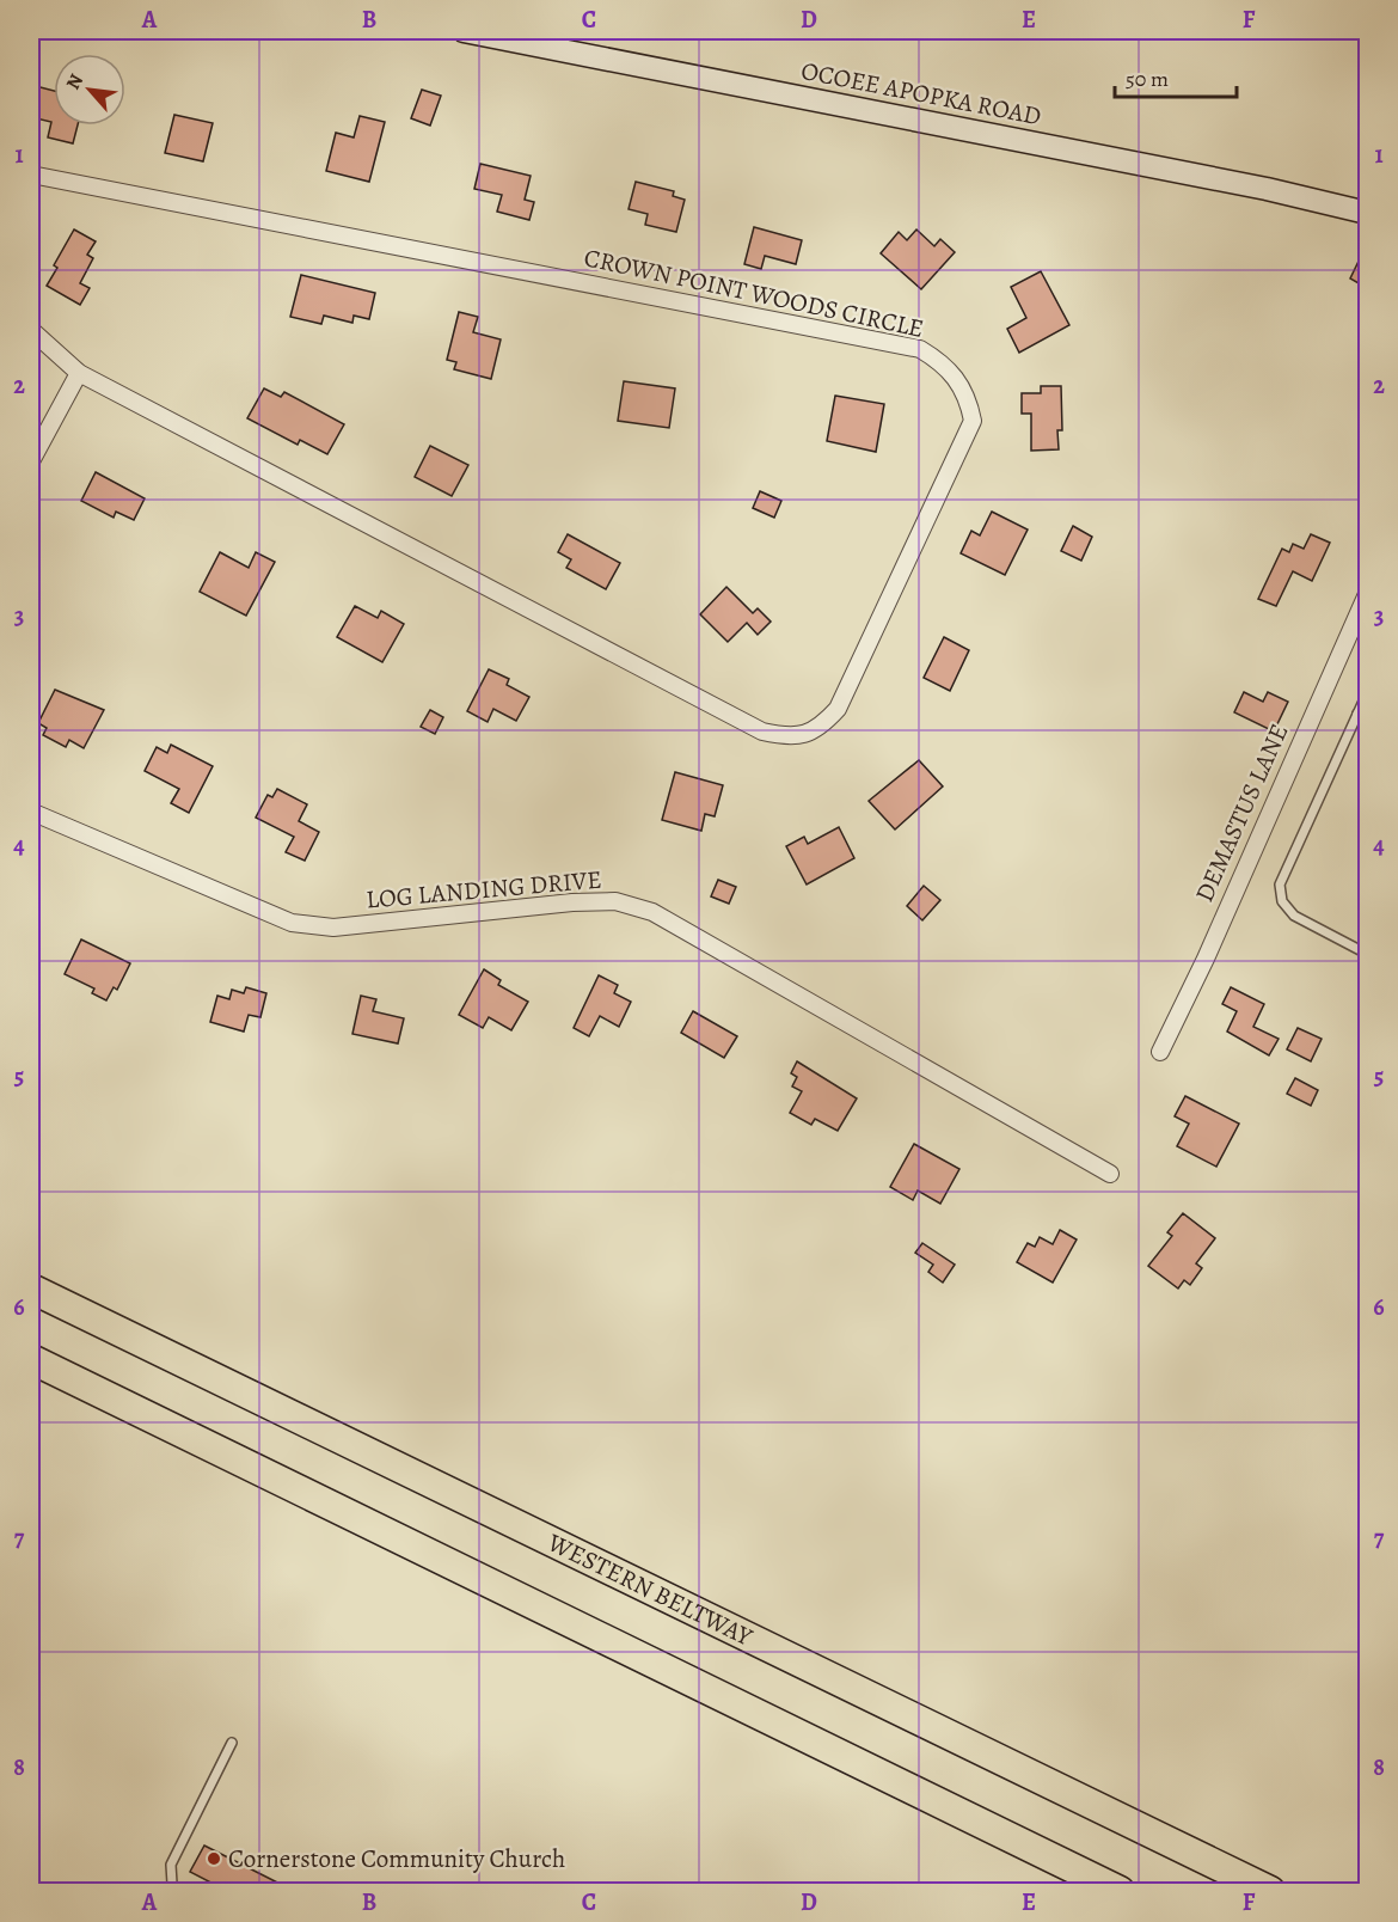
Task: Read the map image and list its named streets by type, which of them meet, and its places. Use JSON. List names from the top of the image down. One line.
{"streets":{"highway":["WESTERN BELTWAY"],"main road":["OCOEE APOPKA ROAD"],"street":["CROWN POINT WOODS CIRCLE","DEMASTUS LANE","LOG LANDING DRIVE"]},"places":["Cornerstone Community Church"],"scale_bar":"50 m","north":"top left","grid":{"columns":["A","B","C","D","E","F"],"rows":["1","2","3","4","5","6","7","8"]}}
